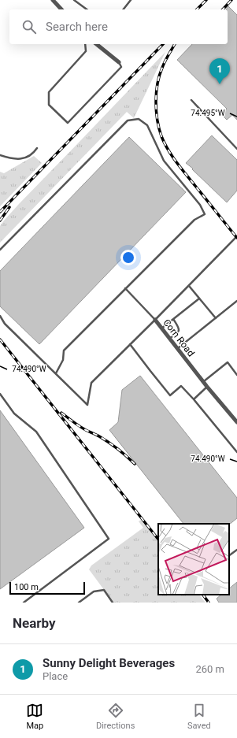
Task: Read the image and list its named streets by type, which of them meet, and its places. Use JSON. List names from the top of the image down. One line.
{"streets":{"street":["Corn Road"]},"scale_bar":"100 m","page":{"search":"Search here","pins":"1","scale":"100 m","heading":"Nearby","list":[{"mark":"1","name":"Sunny Delight Beverages","note":"Place","value":"260 m"}],"nav":["Map","Directions","Saved"]},"coordinates":["74.495°W","74.490°W"]}
